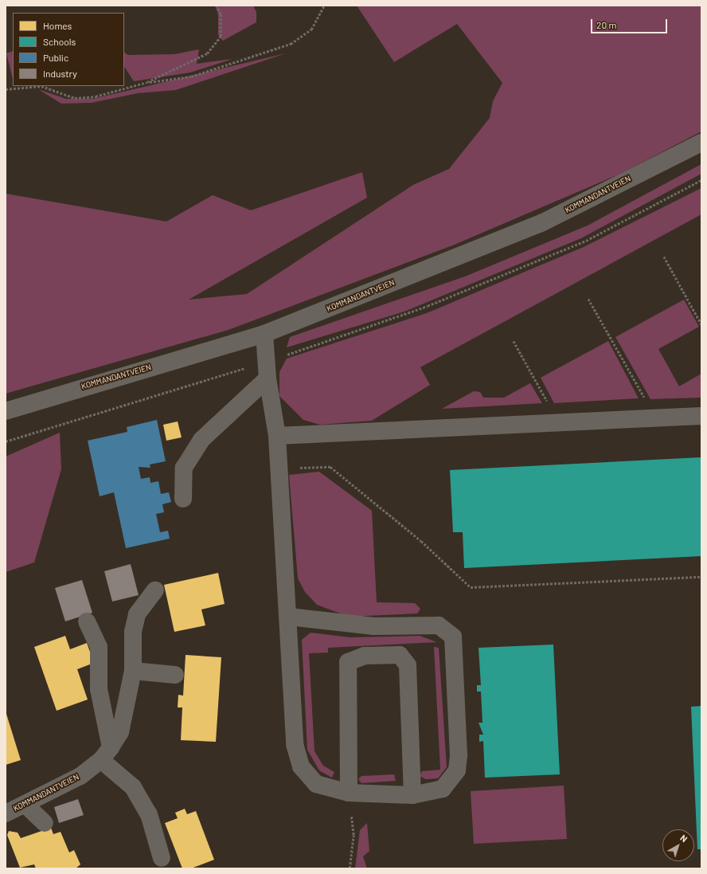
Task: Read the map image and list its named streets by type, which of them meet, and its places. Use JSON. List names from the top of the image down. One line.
{"streets":{"street":["KOMMANDANTVEIEN"]},"legend":["Homes","Schools","Public","Industry"],"scale_bar":"20 m","north":"top right"}
